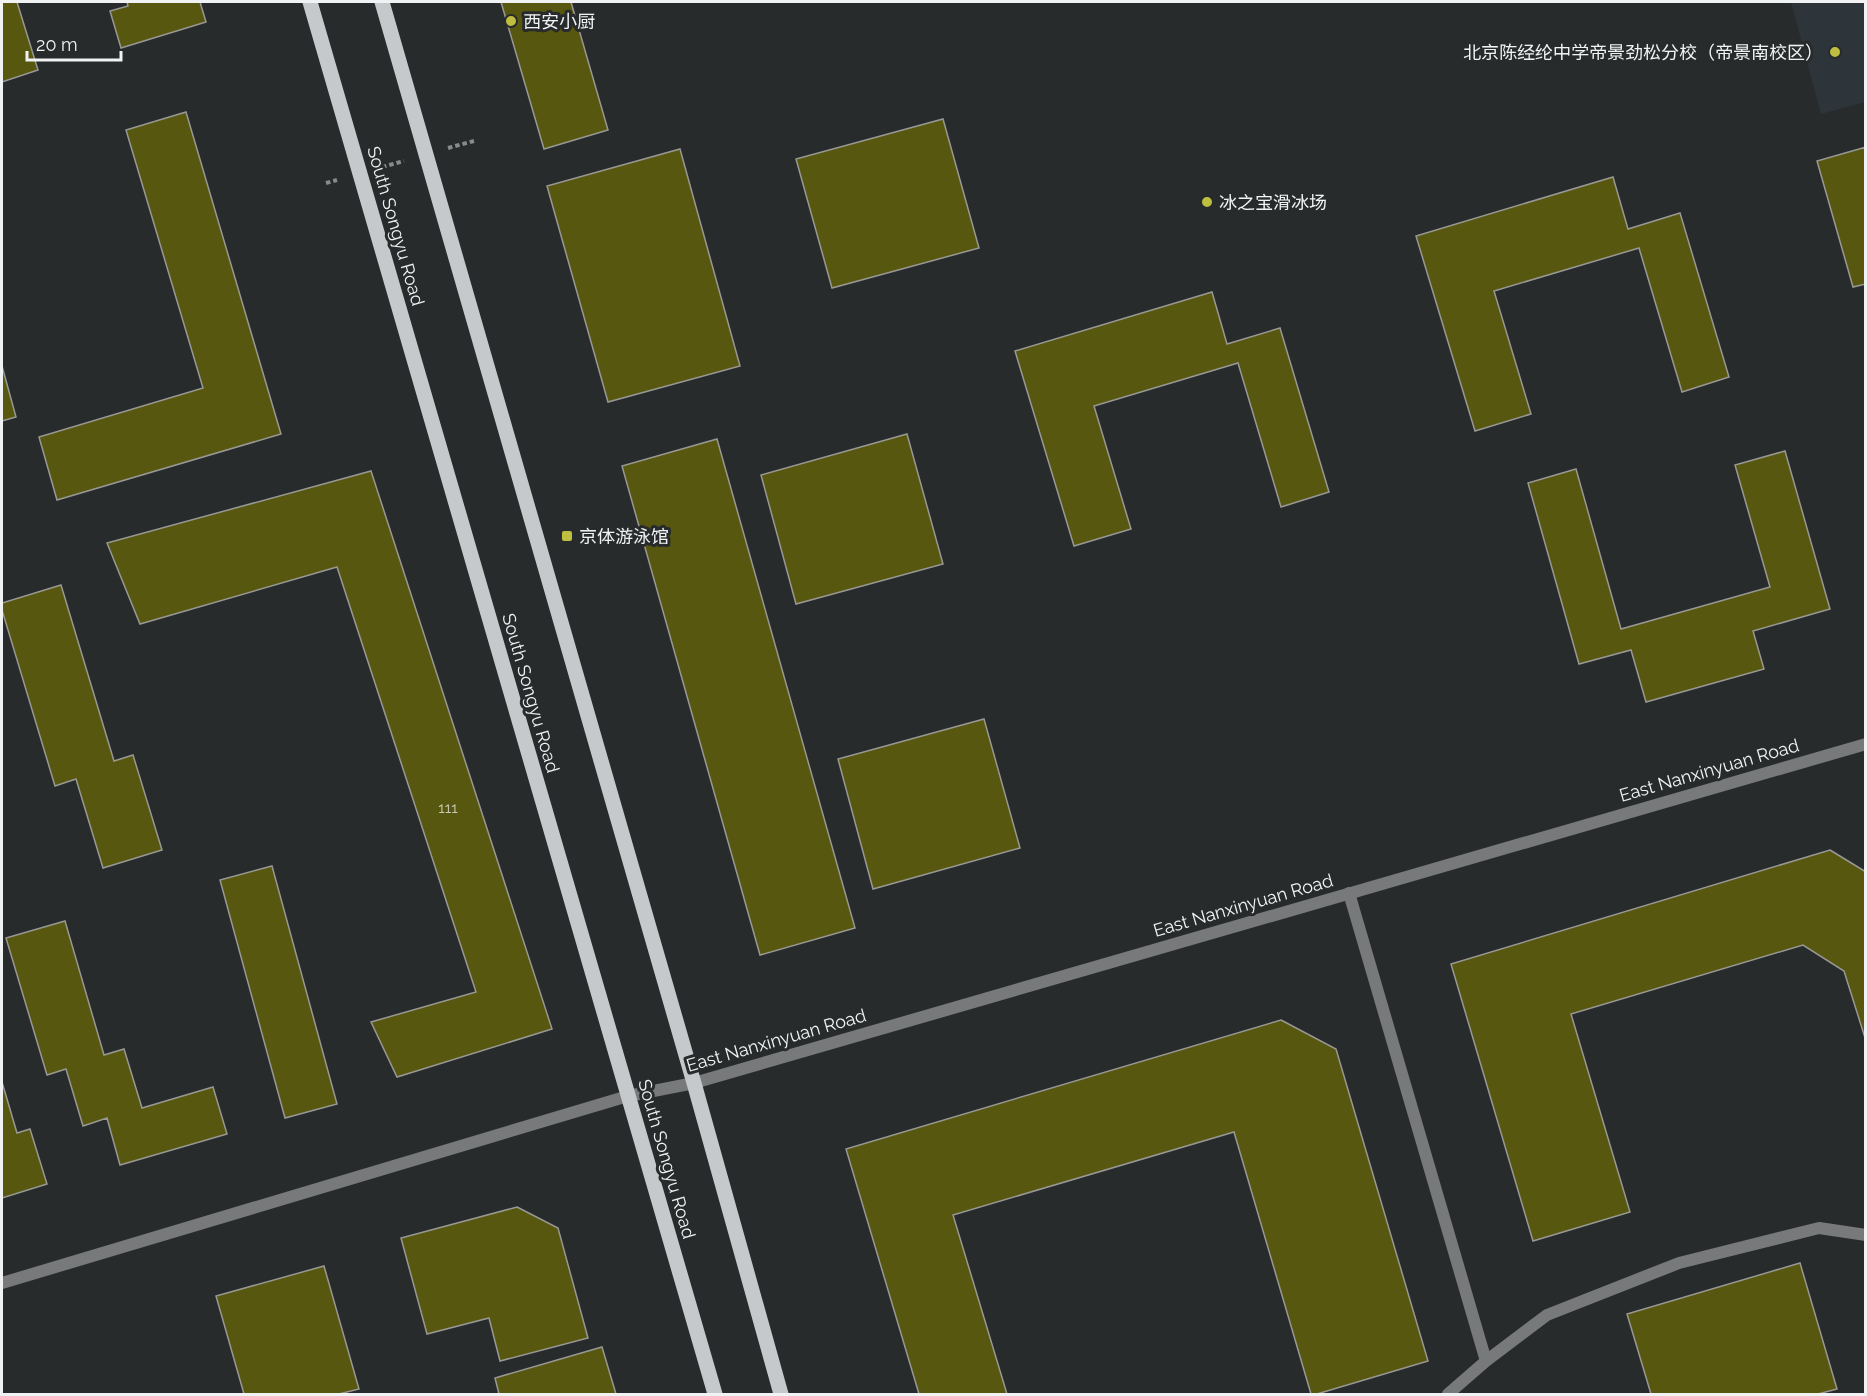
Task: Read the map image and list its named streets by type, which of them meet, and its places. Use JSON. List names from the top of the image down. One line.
{"streets":{"main road":["South Songyu Road"],"street":["East Nanxinyuan Road"]},"crossings":[["South Songyu Road","East Nanxinyuan Road"]],"places":{"other":["西安小厨","北京陈经纶中学帝景劲松分校（帝景南校区）","冰之宝滑冰场"],"transit":["京体游泳馆"]},"house_numbers":["111"],"scale_bar":"20 m"}
